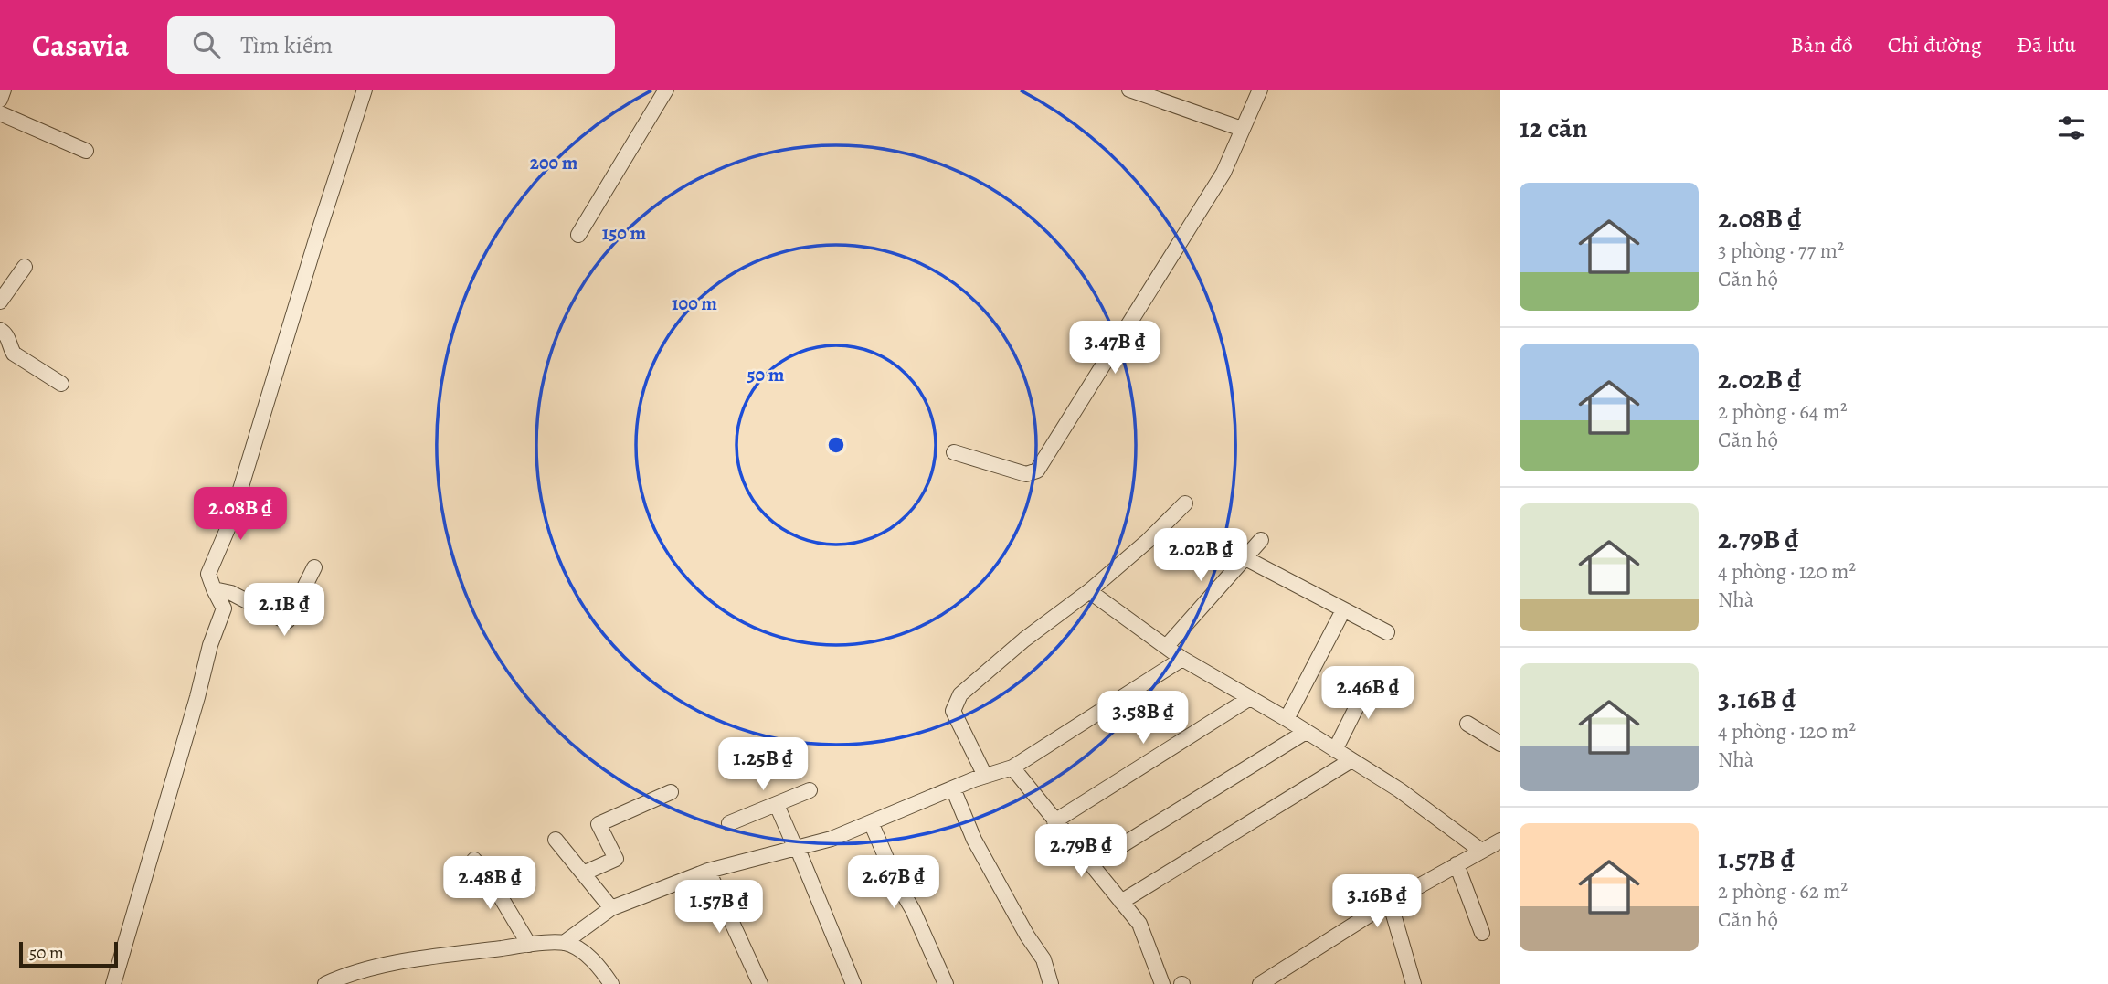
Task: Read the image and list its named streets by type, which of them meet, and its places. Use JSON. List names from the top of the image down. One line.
{"scale_bar":"50 m","page":{"header":"Casavia","search":"Tìm kiếm","nav":["Bản đồ","Chỉ đường","Đã lưu"],"heading":"12 căn","list":[{"name":"2.08B ₫","note":"3 phòng · 77 m² · Căn hộ"},{"name":"2.02B ₫","note":"2 phòng · 64 m² · Căn hộ"},{"name":"2.79B ₫","note":"4 phòng · 120 m² · Nhà"},{"name":"3.16B ₫","note":"4 phòng · 120 m² · Nhà"},{"name":"1.57B ₫","note":"2 phòng · 62 m² · Căn hộ"}],"price":["3.47B ₫","2.08B ₫","2.02B ₫","2.1B ₫","2.46B ₫","3.58B ₫","1.25B ₫","2.79B ₫","2.67B ₫","2.48B ₫","3.16B ₫","1.57B ₫"],"scale":"50 m"},"rings":["200 m","150 m","100 m","50 m"]}
